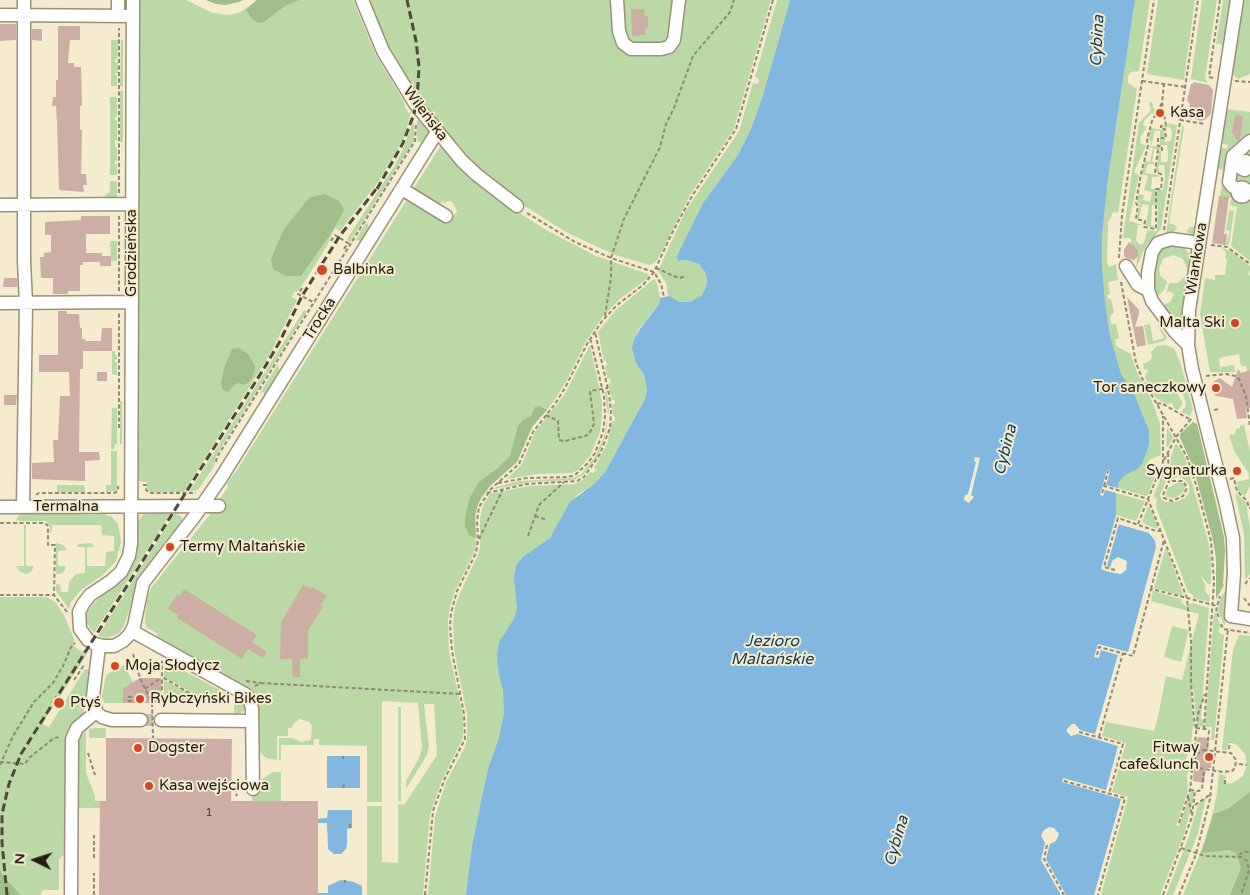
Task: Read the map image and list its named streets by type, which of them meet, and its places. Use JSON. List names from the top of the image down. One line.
{"streets":{"street":["Wileńska","Grodzieńska","Wiankowa","Trocka","Termalna"]},"crossings":[["Wileńska","Trocka"],["Grodzieńska","Termalna"],["Trocka","Termalna"]],"water":["Cybina","Jezioro Maltańskie"],"places":["Kasa","Balbinka","Malta Ski","Tor saneczkowy","Sygnaturka","Termy Maltańskie","Moja Słodycz","Rybczyński Bikes","Ptyś","Dogster","Fitway cafe&lunch","Kasa wejściowa"],"house_numbers":["1"],"north":"left"}
